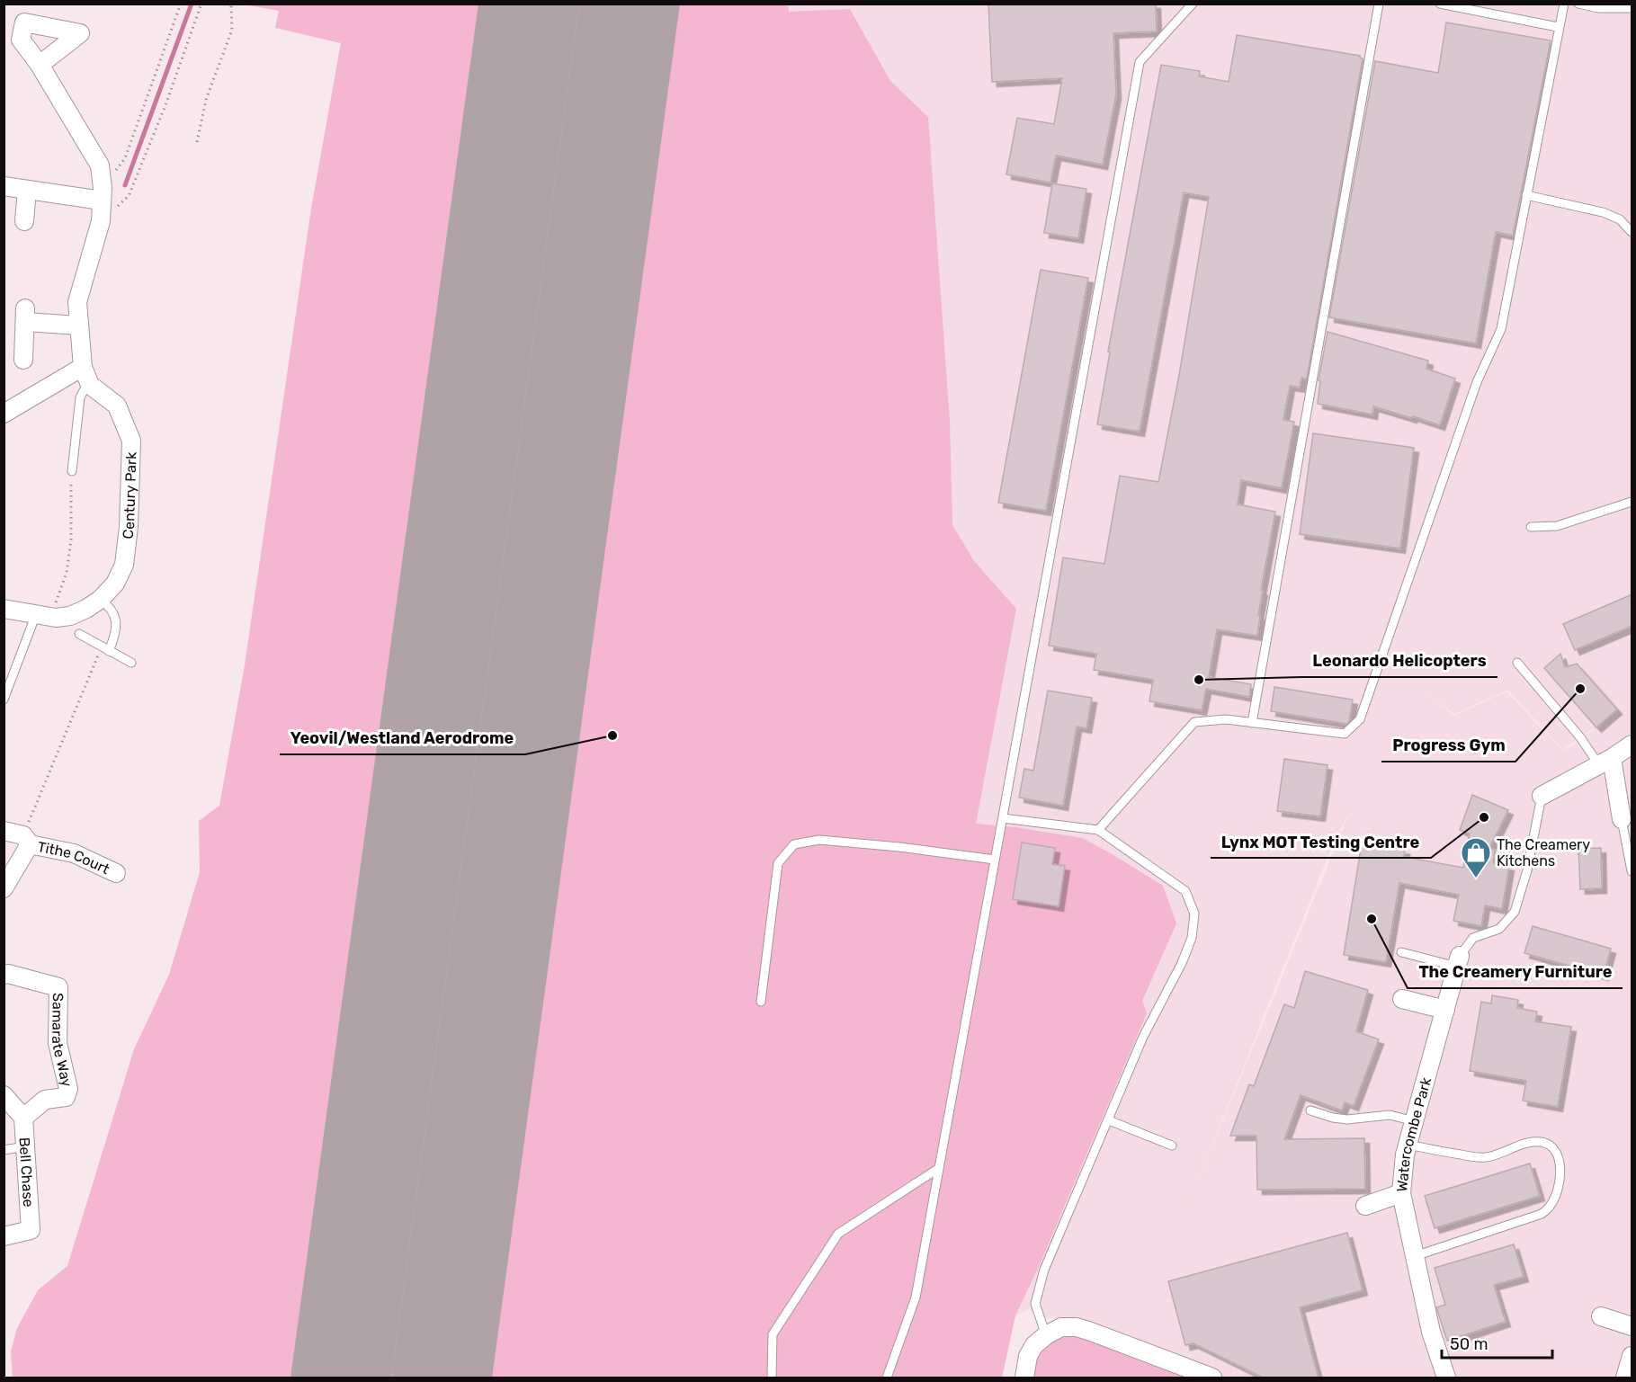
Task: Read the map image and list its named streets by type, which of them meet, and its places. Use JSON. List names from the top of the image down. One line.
{"streets":{"street":["Century Park","Tithe Court","Samarate Way","Watercombe Park","Bell Chase"]},"crossings":[["Samarate Way","Bell Chase"]],"places":{"other":["Leonardo Helicopters","Progress Gym","Yeovil/Westland Aerodrome","Lynx MOT Testing Centre","The Creamery Furniture"],"shop":["The Creamery Kitchens"]},"scale_bar":"50 m"}
